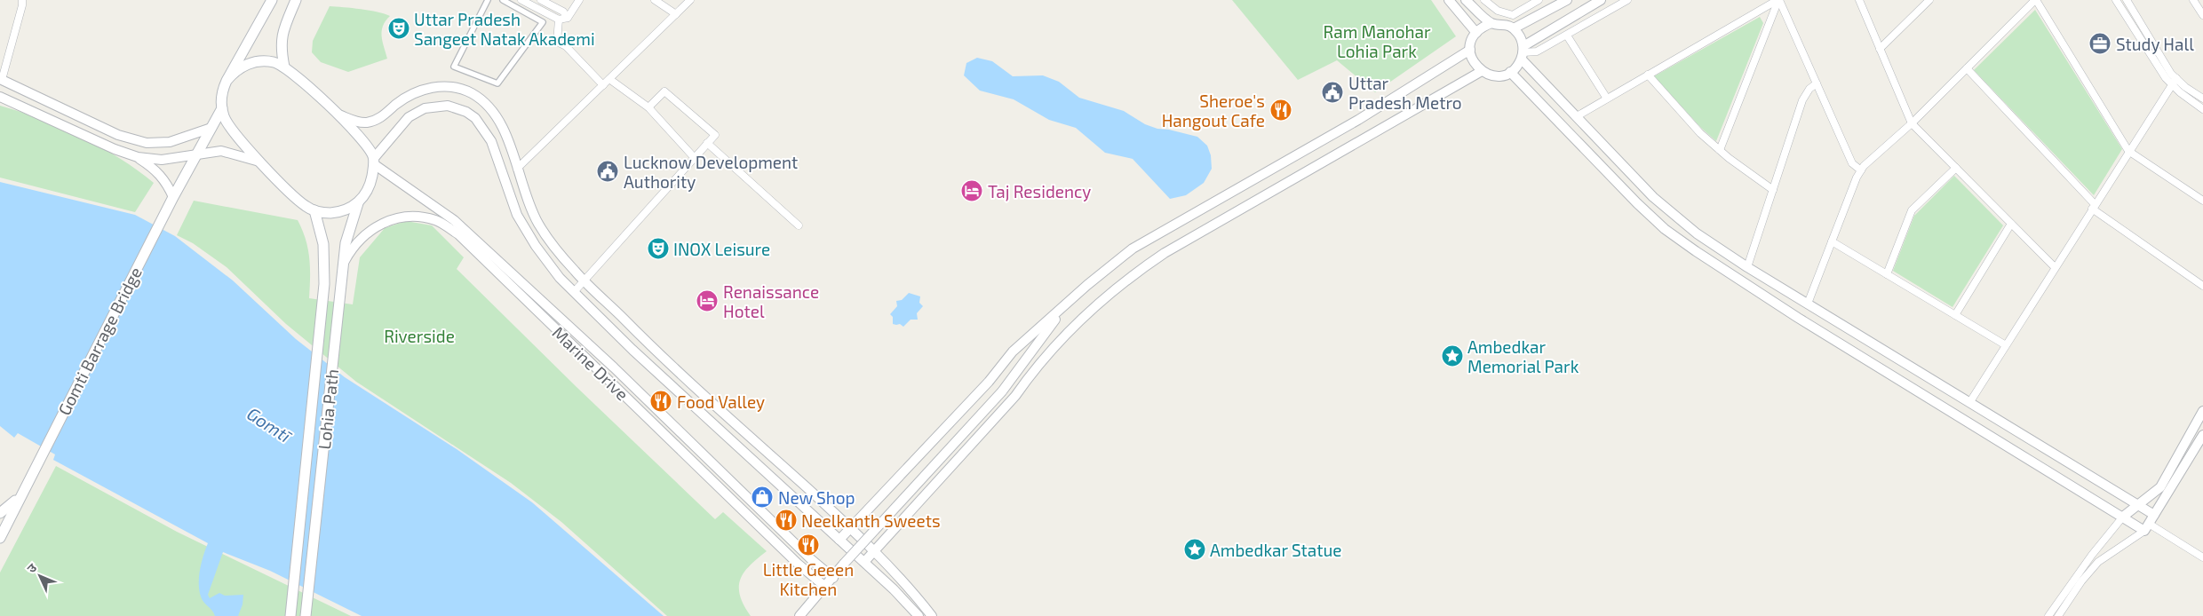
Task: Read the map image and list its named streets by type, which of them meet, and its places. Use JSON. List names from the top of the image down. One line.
{"streets":{"main road":["Gomti Barrage Bridge","Lohia Path"],"street":["Marine Drive"]},"crossings":[["Marine Drive","Lohia Path"]],"water":["Gomtī"],"parks":["Ram Manohar Lohia Park","Riverside"],"places":{"theatre":["Uttar Pradesh Sangeet Natak Akademi","INOX Leisure"],"office":["Study Hall"],"public building":["Uttar Pradesh Metro","Lucknow Development Authority"],"restaurant":["Sheroe's Hangout Cafe","Food Valley","Neelkanth Sweets","Little Geeen Kitchen"],"hotel":["Taj Residency","Renaissance Hotel"],"place":["Ambedkar Memorial Park","Ambedkar Statue"],"shop":["New Shop"]},"north":"top left"}
